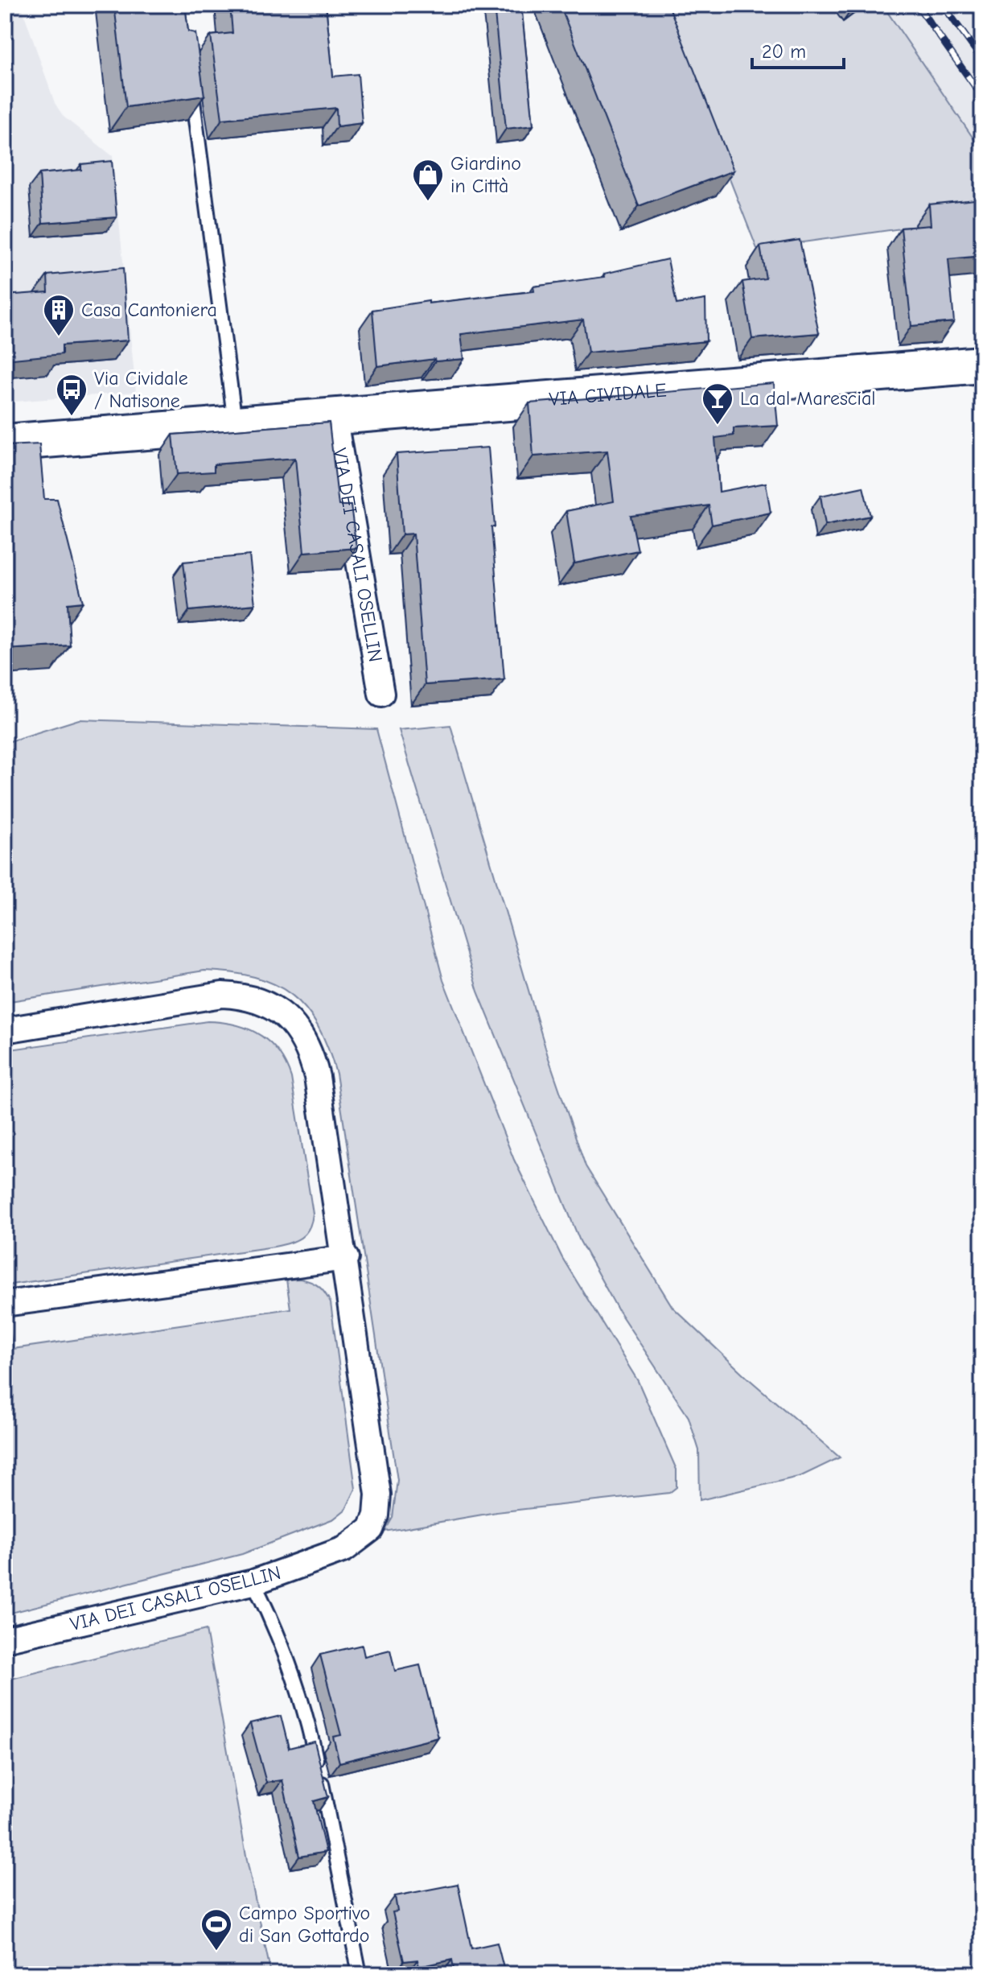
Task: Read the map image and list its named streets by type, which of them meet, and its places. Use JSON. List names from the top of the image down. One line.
{"streets":{"main road":["VIA CIVIDALE"],"street":["VIA DEI CASALI OSELLIN"]},"crossings":[["VIA CIVIDALE","VIA DEI CASALI OSELLIN"]],"places":{"shop":["Giardino in Città"],"building":["Casa Cantoniera"],"bus stop":["Via Cividale / Natisone"],"bar":["La dal Marescial"],"sports":["Campo Sportivo di San Gottardo"]},"scale_bar":"20 m"}
